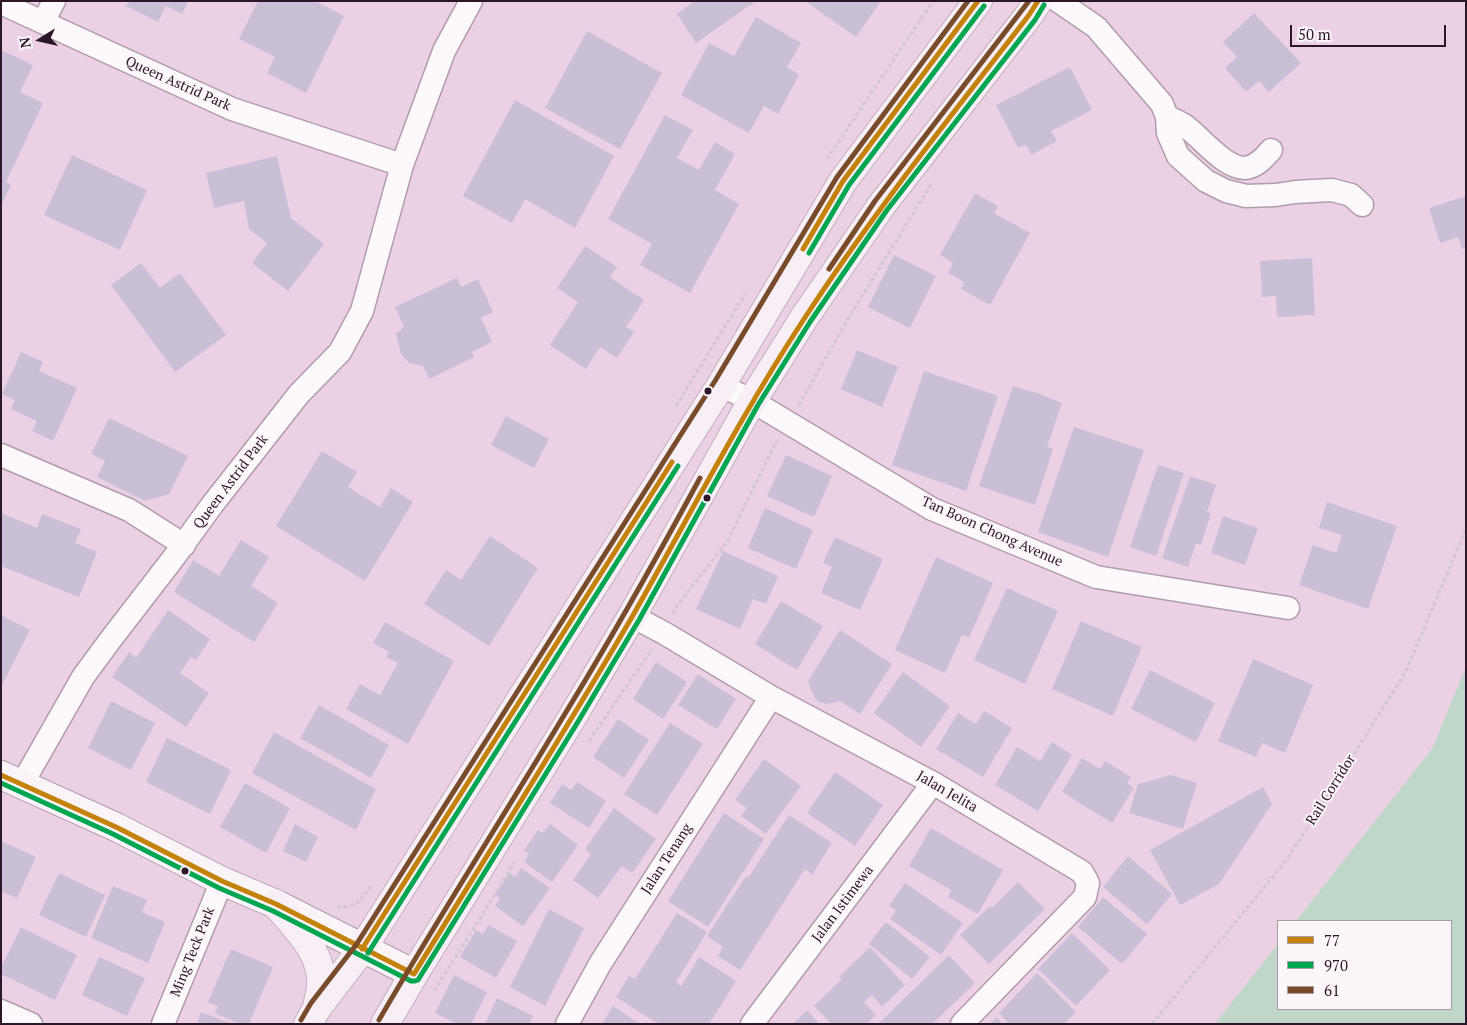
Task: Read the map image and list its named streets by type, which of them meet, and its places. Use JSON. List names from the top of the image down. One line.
{"streets":{"street":["Queen Astrid Park","Tan Boon Chong Avenue","Jalan Jelita","Jalan Tenang","Jalan Istimewa","Ming Teck Park"],"path":["Rail Corridor"]},"crossings":[["Jalan Jelita","Jalan Tenang"],["Jalan Jelita","Jalan Istimewa"]],"lines":["transit line 77","transit line 61","transit line 970"],"legend":["77","970","61"],"scale_bar":"50 m","north":"left"}
